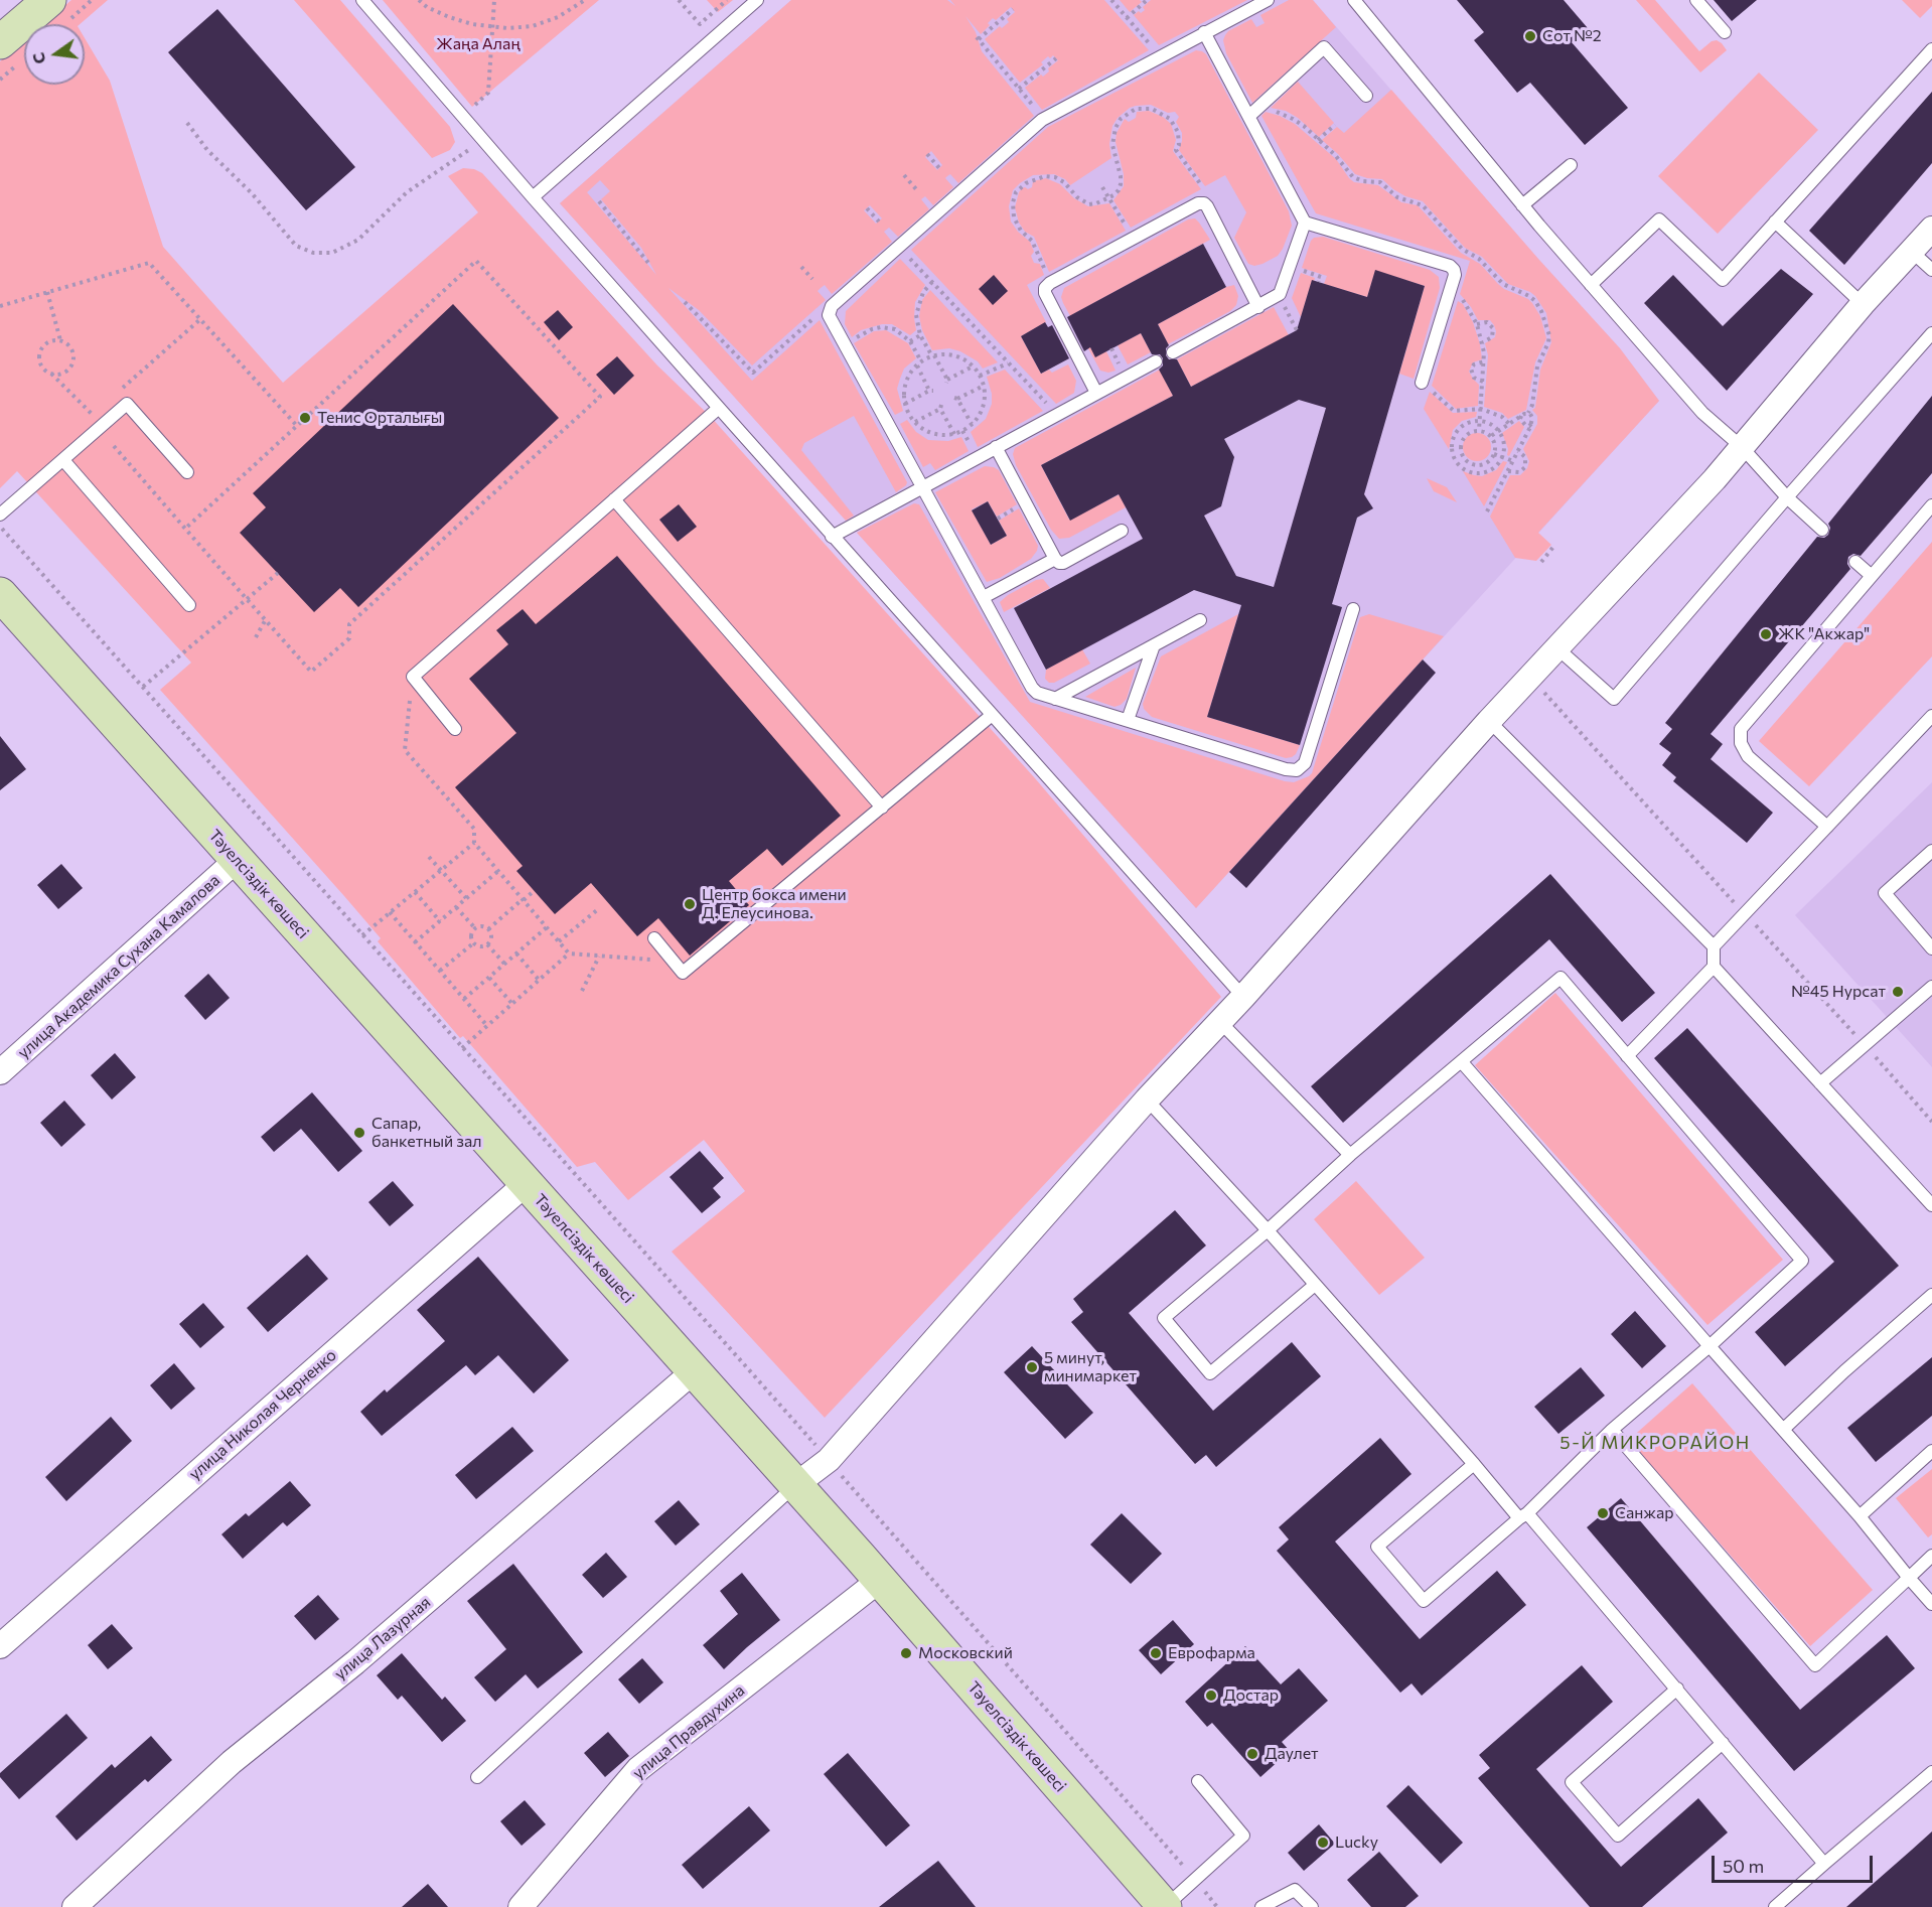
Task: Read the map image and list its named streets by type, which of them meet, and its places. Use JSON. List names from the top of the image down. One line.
{"streets":{"main road":["Тәуелсіздік көшесі"],"street":["улица Академика Сухана Камалова","улица Николая Черненко","улица Лазурная","улица Правдухина"]},"crossings":[["Тәуелсіздік көшесі","улица Академика Сухана Камалова"],["Тәуелсіздік көшесі","улица Николая Черненко"],["Тәуелсіздік көшесі","улица Лазурная"],["Тәуелсіздік көшесі","улица Правдухина"]],"districts":["5-Й МИКРОРАЙОН"],"parks":["Жаңа Алаң"],"places":["Сот №2","Тенис Орталығы","ЖК \"Акжар\"","Центр бокса имени Д. Елеусинова.","№45 Нурсат","Сапар, банкетный зал","5 минут, минимаркет","Санжар","Московский","Еврофарма","Достар","Даулет","Lucky"],"scale_bar":"50 m","north":"left"}
